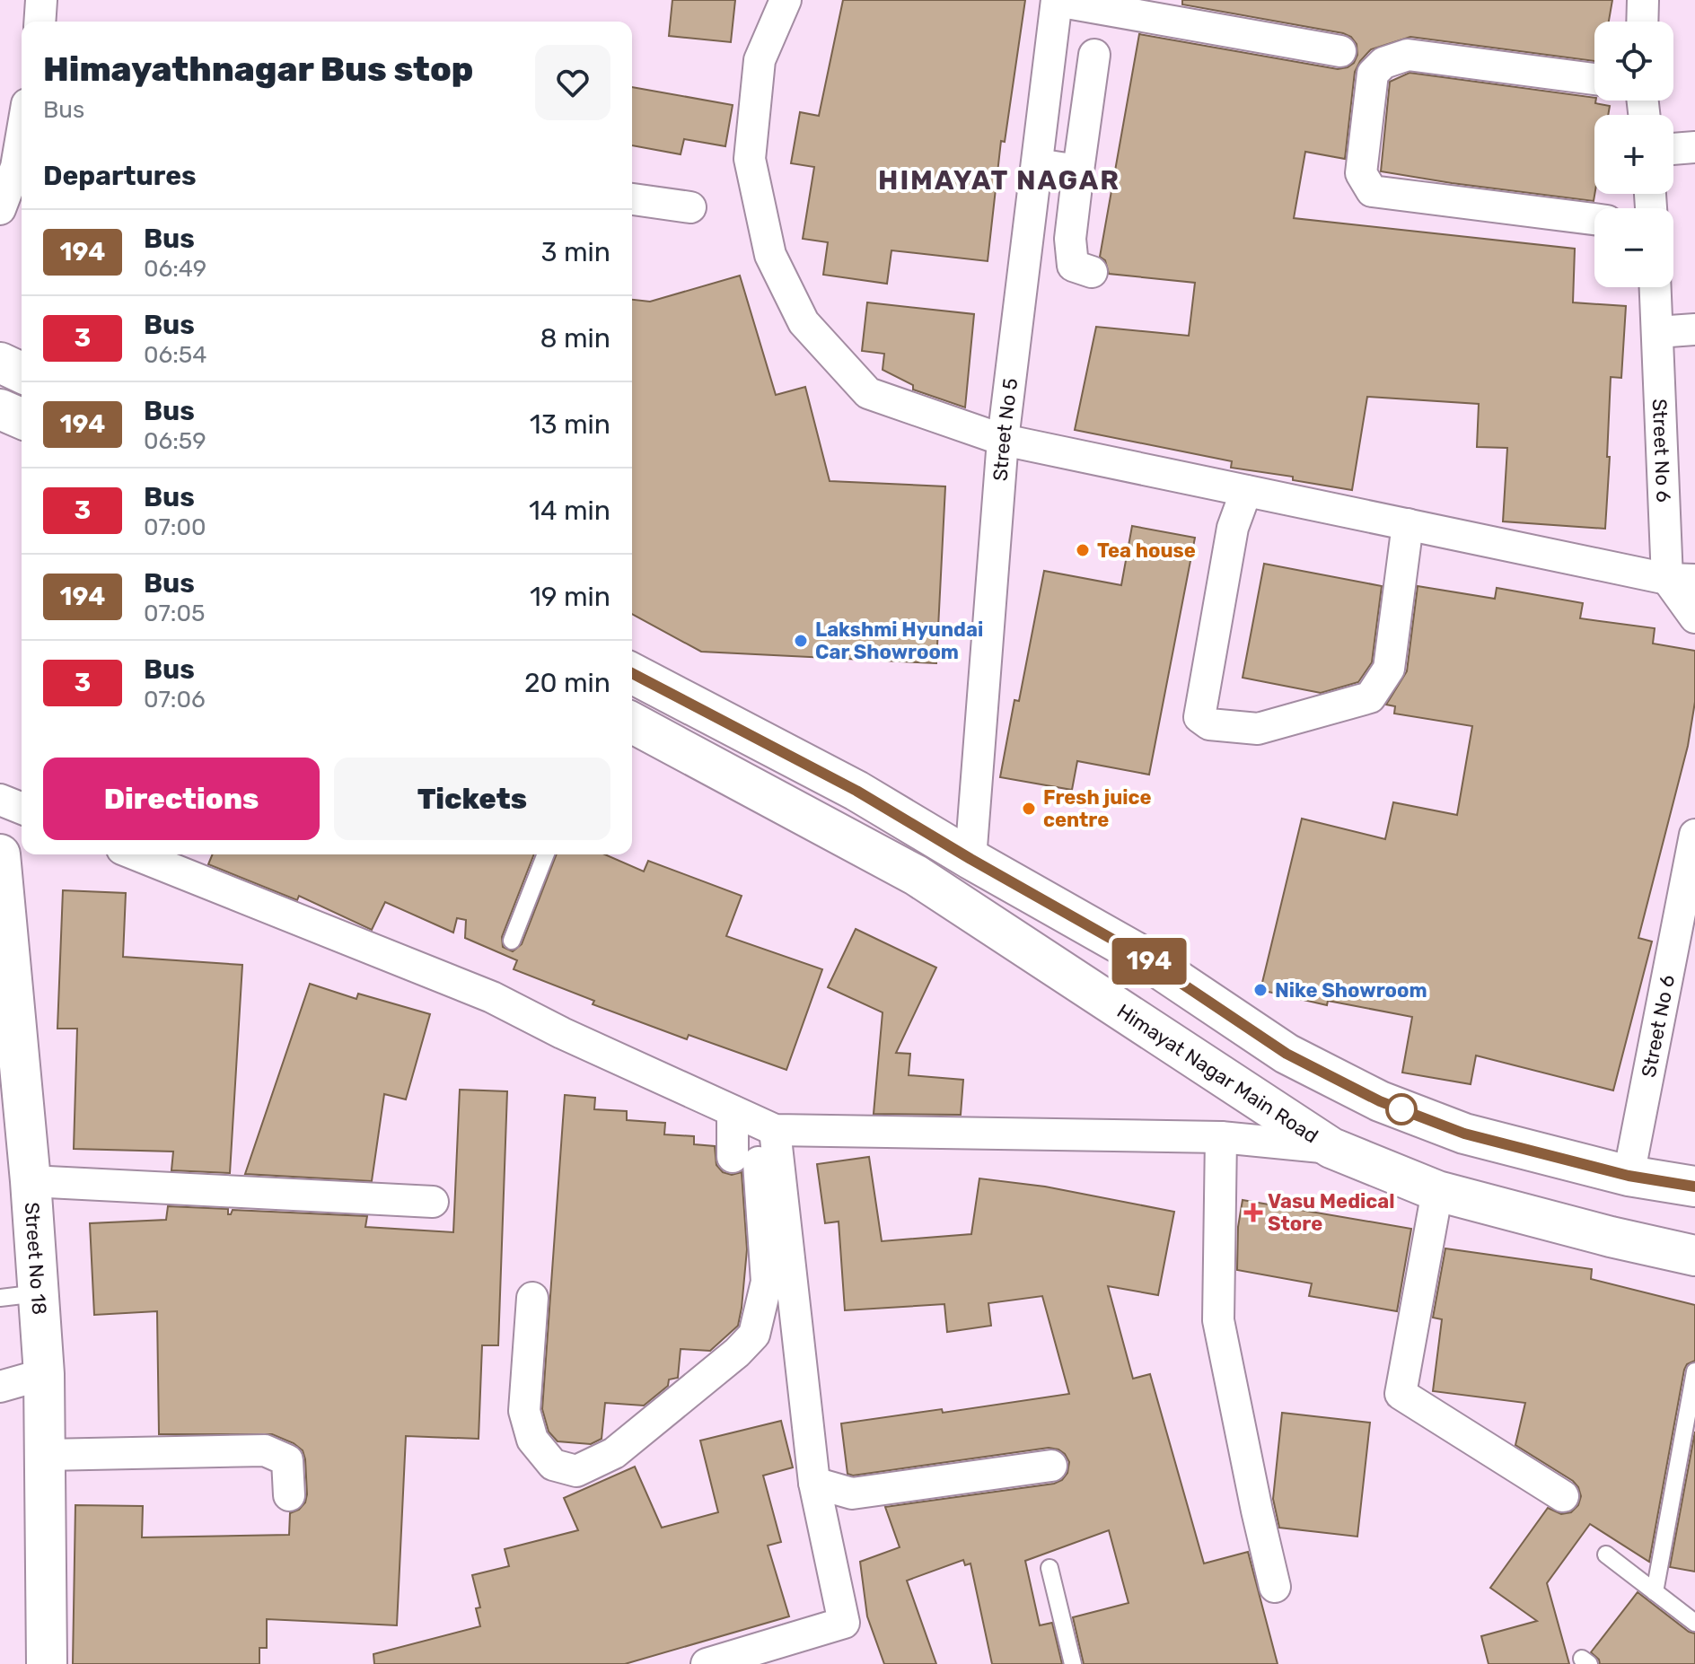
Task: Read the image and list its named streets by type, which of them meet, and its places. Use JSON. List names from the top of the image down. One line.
{"streets":{"main road":["Himayat Nagar Main Road","Street No 18"],"street":["Street No 5","Street No 6"]},"districts":["HIMAYAT NAGAR"],"places":{"other":["Tea house","Lakshmi Hyundai Car Showroom","Fresh juice centre","Nike Showroom"],"health":["Vasu Medical Store"]},"lines":["bus line 194"],"page":{"on_map":"194","map_buttons":["+","−"],"heading":[["Himayathnagar Bus stop","Bus"],"Departures"],"list":[{"mark":"194","name":"Bus","note":"06:49","value":"3 min"},{"mark":"3","name":"Bus","note":"06:54","value":"8 min"},{"mark":"194","name":"Bus","note":"06:59","value":"13 min"},{"mark":"3","name":"Bus","note":"07:00","value":"14 min"},{"mark":"194","name":"Bus","note":"07:05","value":"19 min"},{"mark":"3","name":"Bus","note":"07:06","value":"20 min"}],"buttons":["Directions","Tickets"]}}
